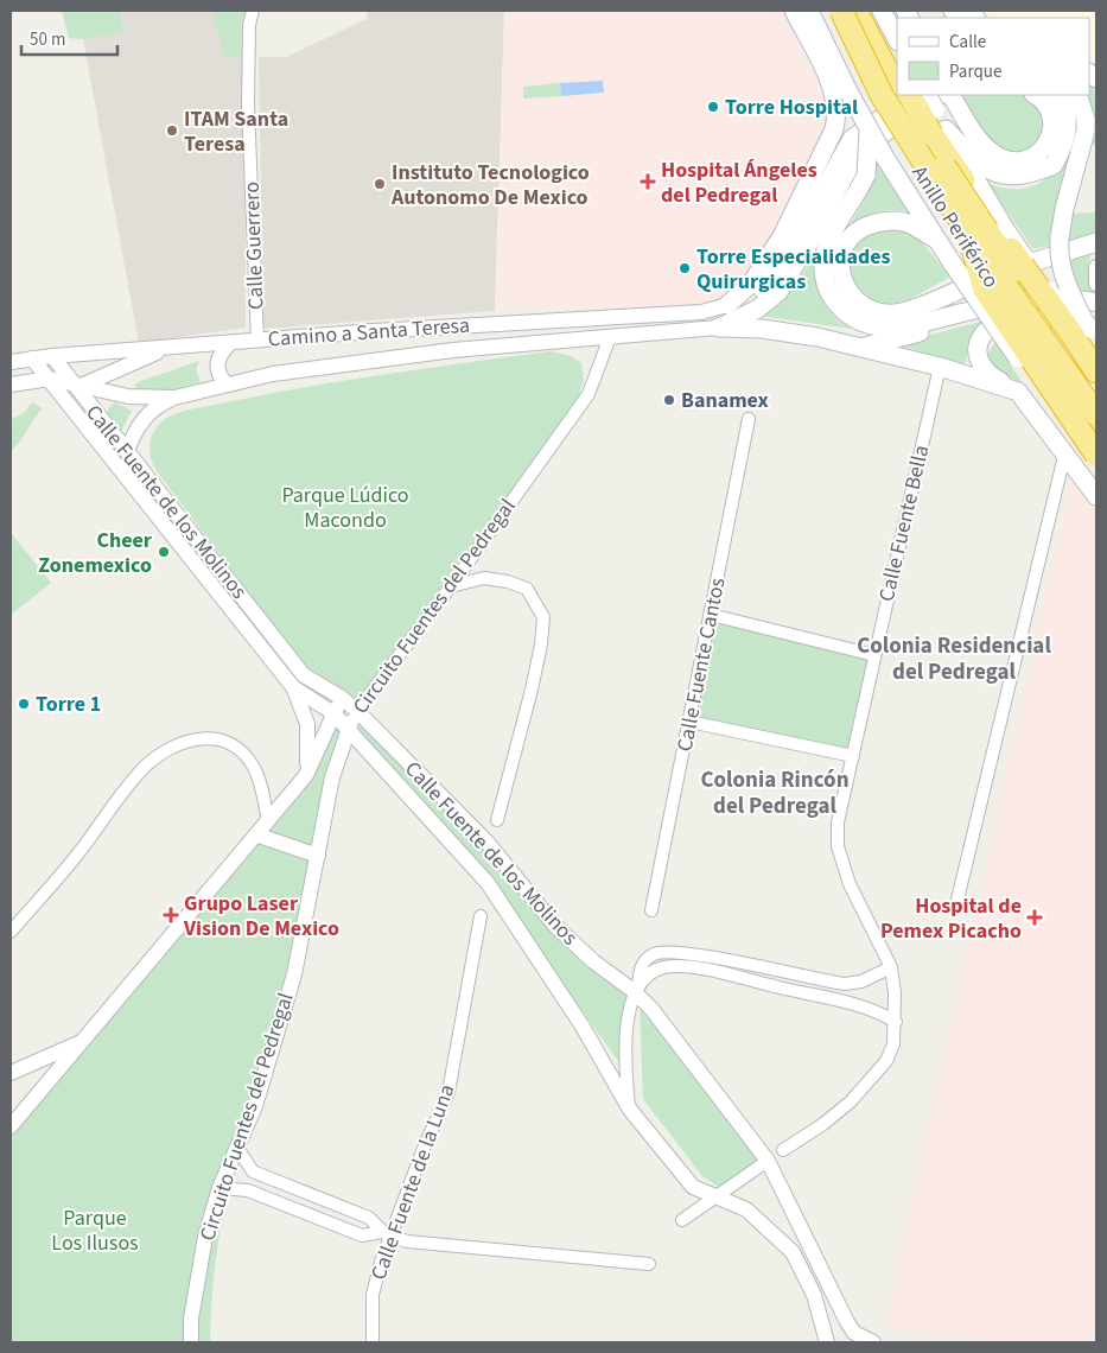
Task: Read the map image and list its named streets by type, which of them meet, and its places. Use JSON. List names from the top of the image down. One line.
{"streets":{"highway":["Anillo Periférico"],"street":["Calle Guerrero","Camino a Santa Teresa","Calle Fuente de los Molinos","Calle Fuente Bella","Circuito Fuentes del Pedregal","Calle Fuente Cantos","Calle Fuente de la Luna"]},"crossings":[["Calle Guerrero","Camino a Santa Teresa"],["Camino a Santa Teresa","Calle Fuente de los Molinos"],["Camino a Santa Teresa","Circuito Fuentes del Pedregal"],["Calle Fuente de los Molinos","Circuito Fuentes del Pedregal"]],"districts":["Colonia Residencial del Pedregal","Colonia Rincón del Pedregal"],"parks":["Parque Lúdico Macondo","Parque Los Ilusos"],"places":{"other":["Torre Hospital","ITAM Santa Teresa","Instituto Tecnologico Autonomo De Mexico","Torre Especialidades Quirurgicas","Banamex","Cheer Zonemexico","Torre 1"],"health":["Hospital Ángeles del Pedregal","Grupo Laser Vision De Mexico","Hospital de Pemex Picacho"]},"legend":["Calle","Parque"],"scale_bar":"50 m"}
